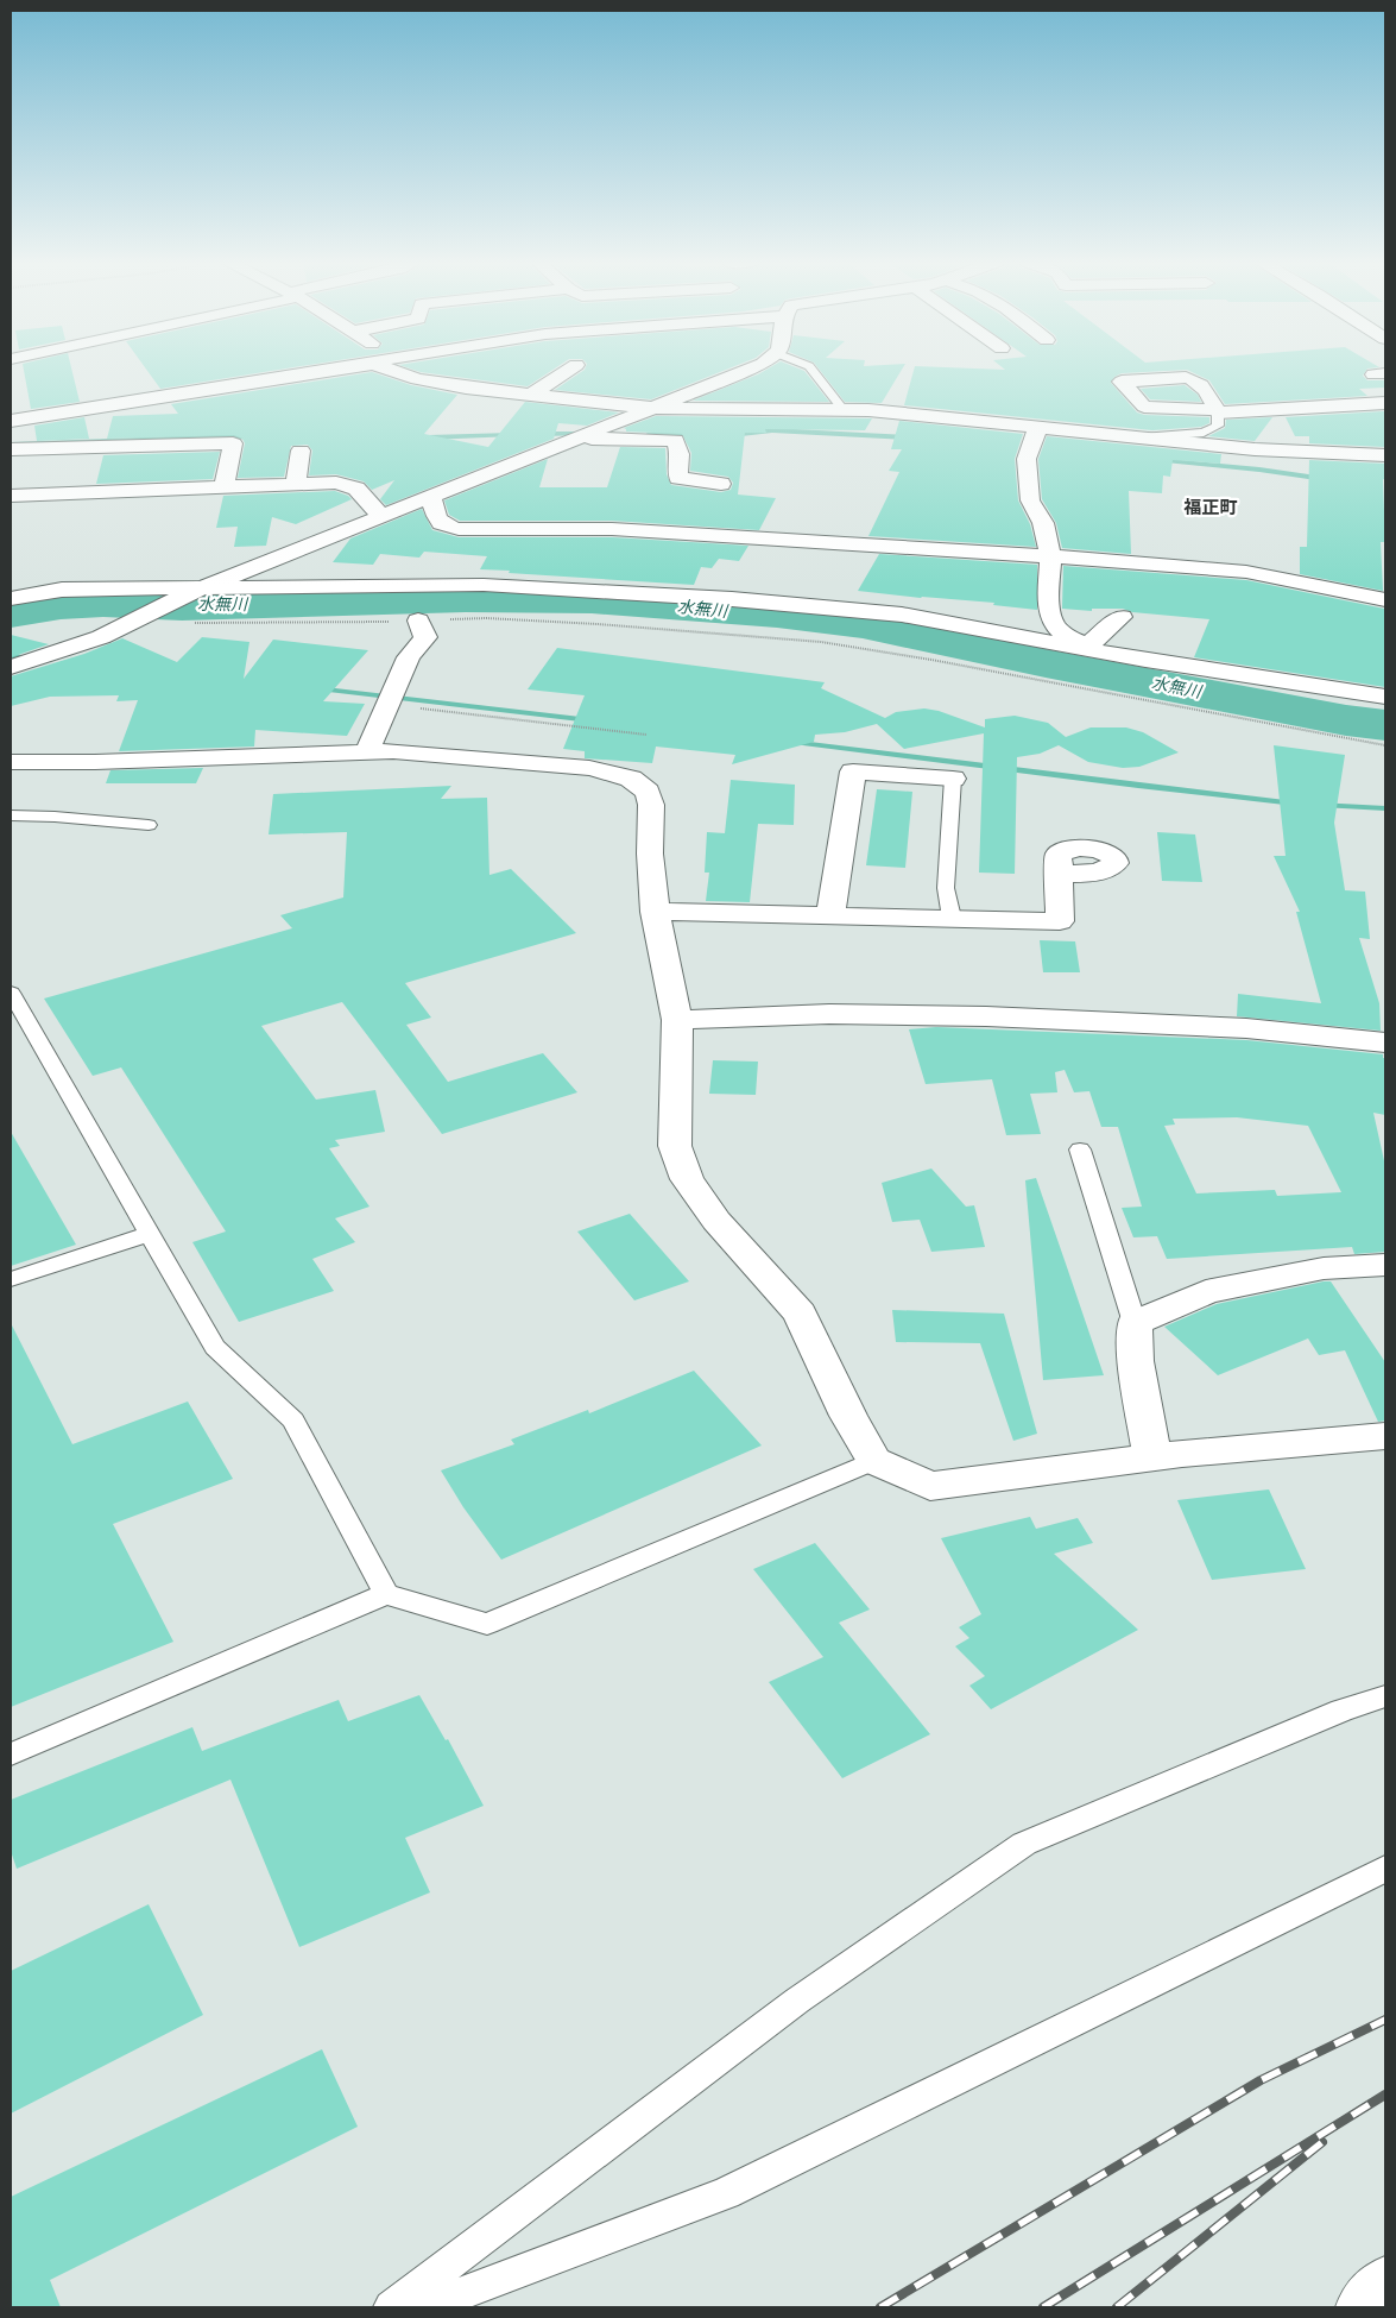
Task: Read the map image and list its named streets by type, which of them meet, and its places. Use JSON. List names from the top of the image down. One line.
{"districts":["福正町"],"water":["水無川"]}
